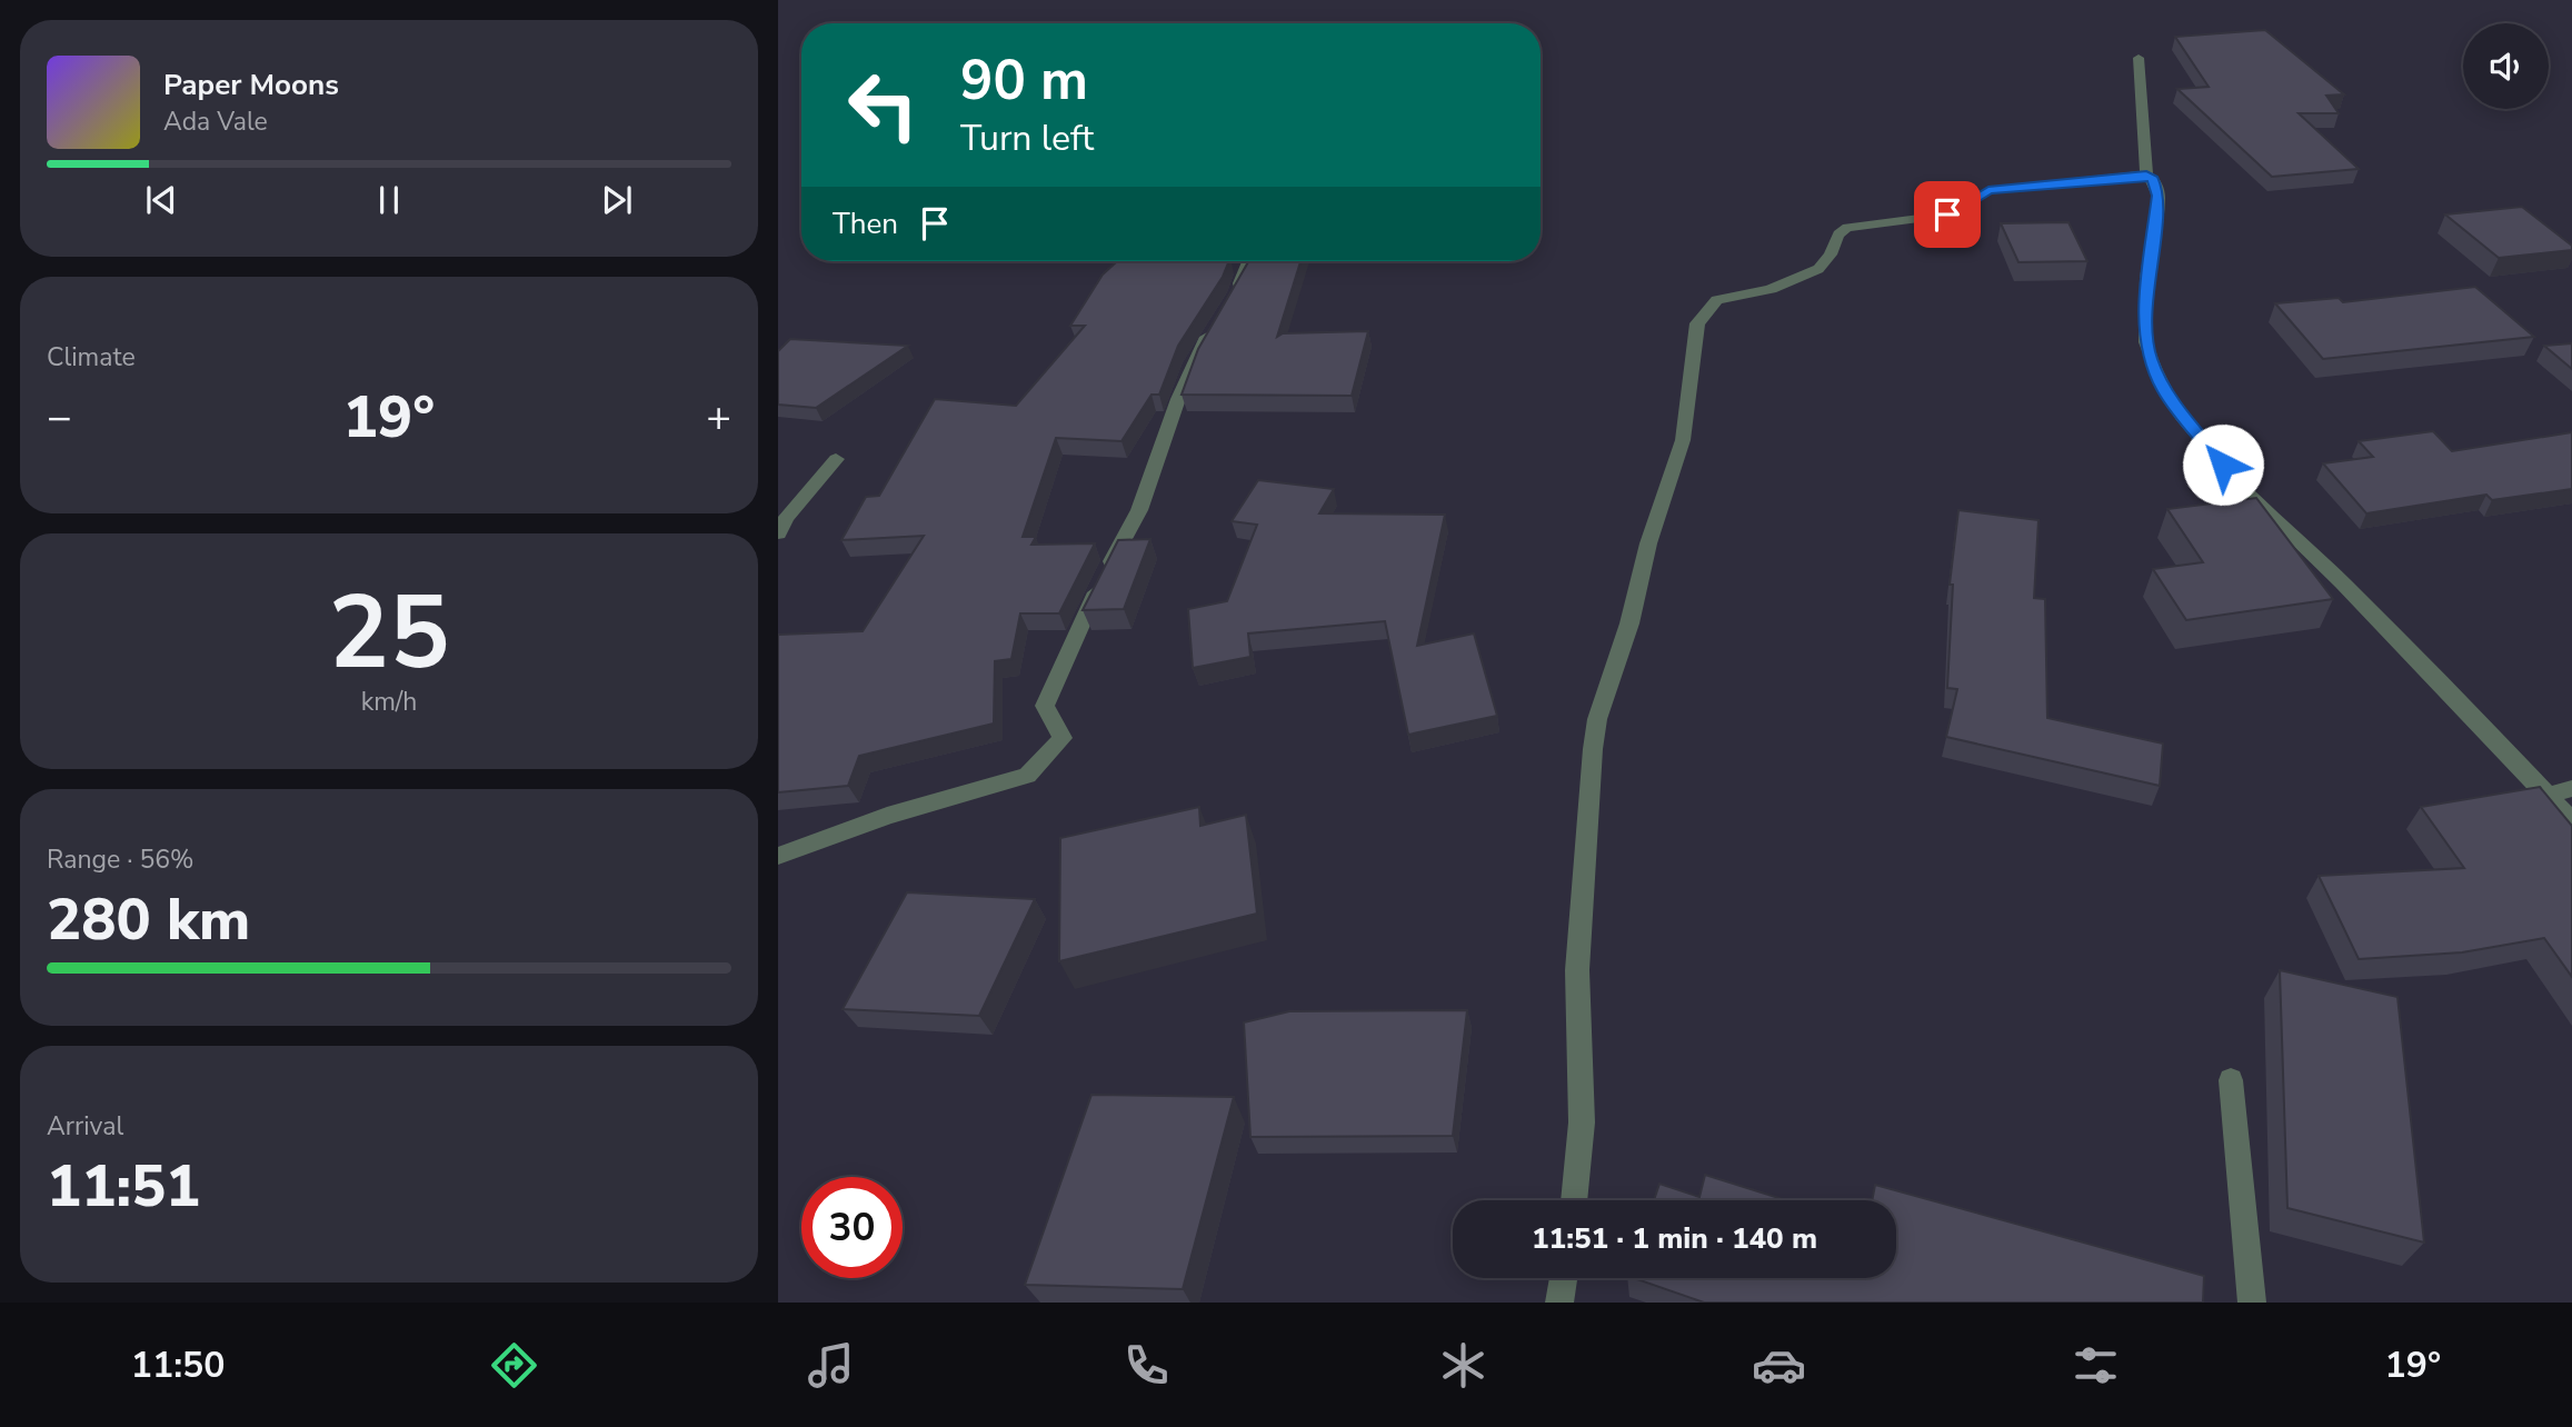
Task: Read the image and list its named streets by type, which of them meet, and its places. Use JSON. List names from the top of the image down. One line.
{"page":{"turn":["90 m","Turn left"],"song":["Paper Moons","Ada Vale"],"then":"Then","tile":["Climate",["25","km/h"],["Range · 56%","280 km"],["Arrival","11:51"]],"heat":["−","19°","+"],"limit":"30","trip":"11:51 · 1 min · 140 m","tabs":["11:50","19°"]}}
